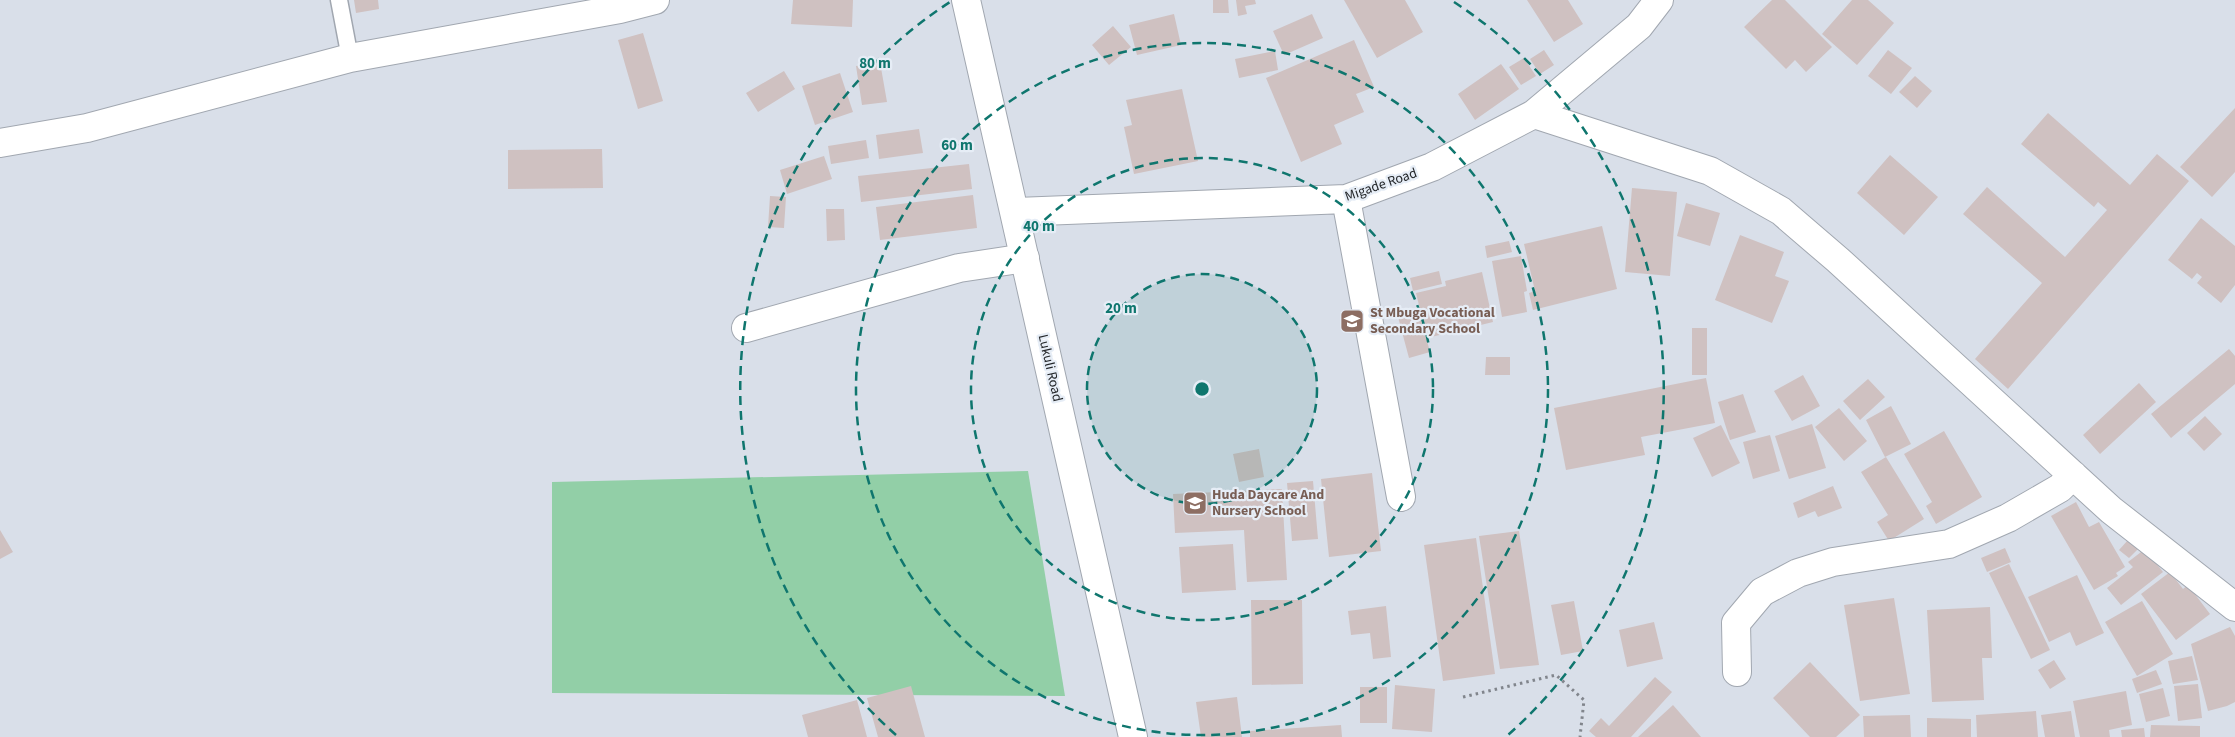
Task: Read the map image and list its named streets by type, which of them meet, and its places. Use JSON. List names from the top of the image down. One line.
{"streets":{"street":["Migade Road","Lukuli Road"]},"crossings":[["Migade Road","Lukuli Road"]],"places":{"school or university":["St Mbuga Vocational Secondary School","Huda Daycare And Nursery School"]},"rings":["80 m","60 m","40 m","20 m"]}
